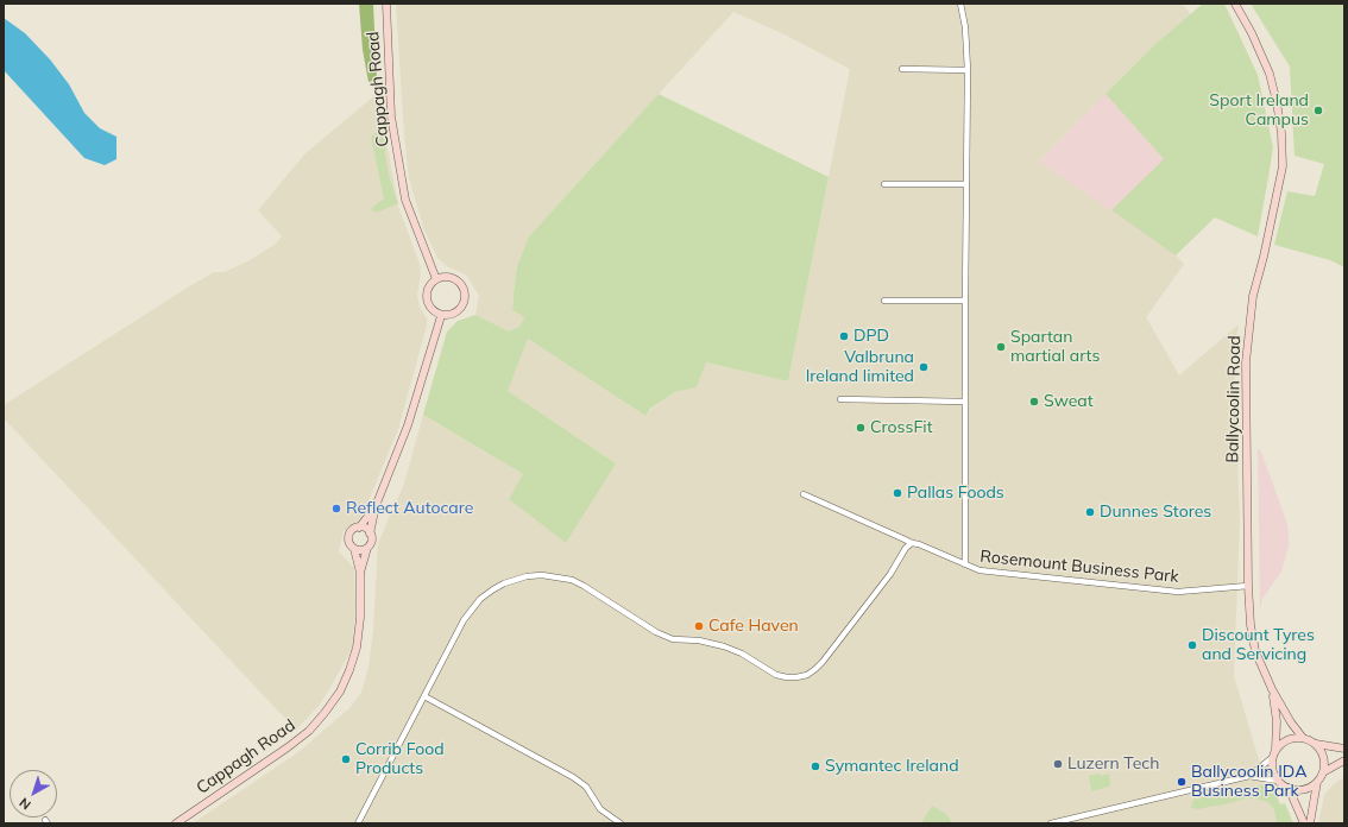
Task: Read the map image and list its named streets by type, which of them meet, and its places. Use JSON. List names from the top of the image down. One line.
{"streets":{"street":["Cappagh Road","Ballycoolin Road","Rosemount Business Park"]},"crossings":[["Ballycoolin Road","Rosemount Business Park"]],"places":["Sport Ireland Campus","DPD","Spartan martial arts","Valbruna Ireland limited","Sweat","CrossFit","Pallas Foods","Reflect Autocare","Dunnes Stores","Cafe Haven","Discount Tyres and Servicing","Corrib Food Products","Luzern Tech","Symantec Ireland","Ballycoolin IDA Business Park"],"north":"bottom left"}
